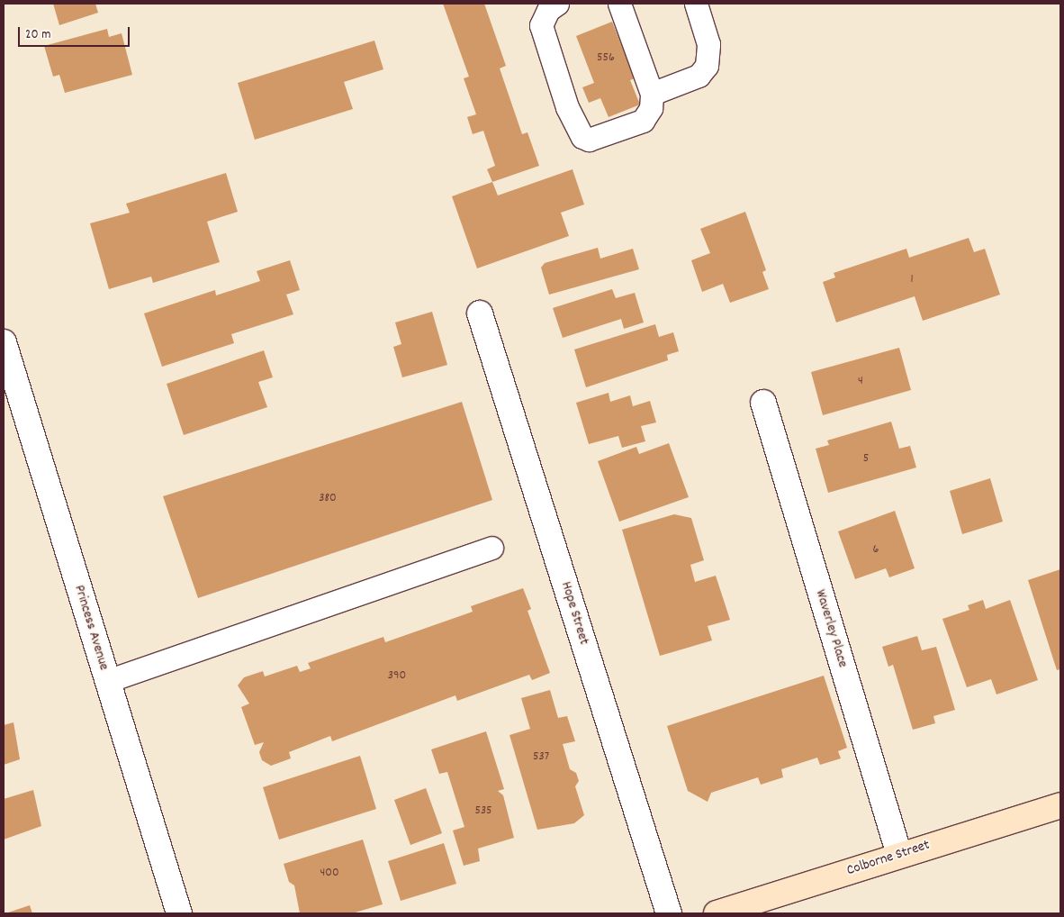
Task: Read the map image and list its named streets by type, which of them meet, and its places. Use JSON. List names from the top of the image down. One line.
{"streets":{"street":["Hope Street","Princess Avenue","Waverley Place","Colborne Street"]},"crossings":[["Waverley Place","Colborne Street"]],"house_numbers":["556","1","4","5","380","6","390","537","535","400"],"scale_bar":"20 m"}
